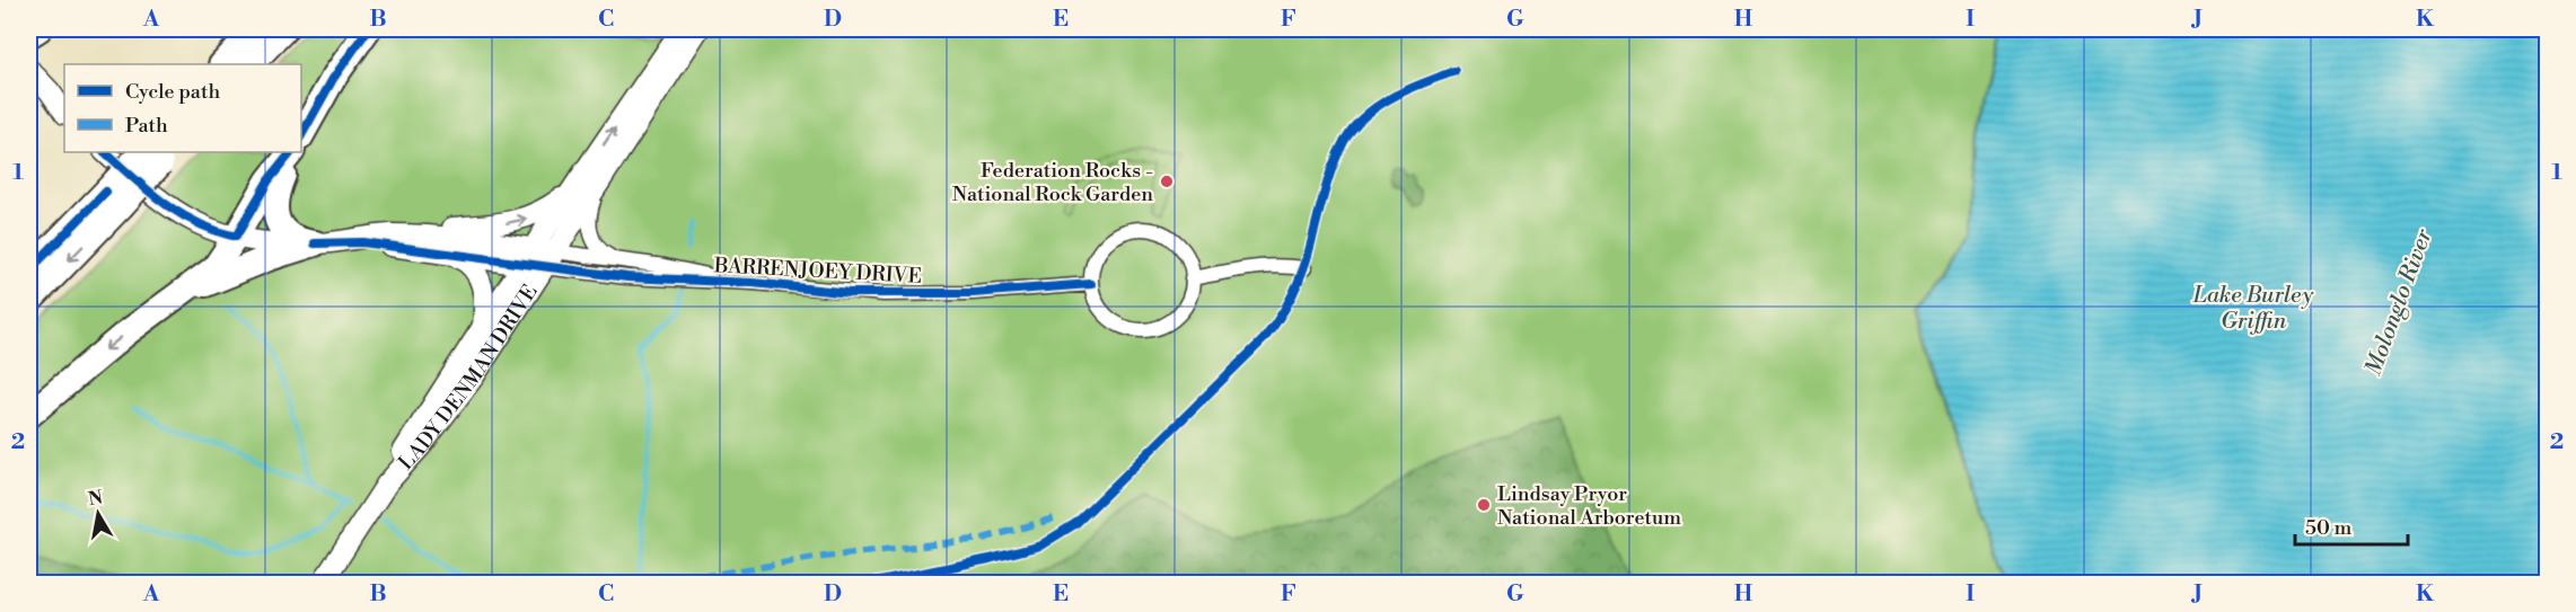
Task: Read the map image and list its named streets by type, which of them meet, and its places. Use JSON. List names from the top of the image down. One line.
{"streets":{"street":["BARRENJOEY DRIVE","LADY DENMAN DRIVE"]},"crossings":[["BARRENJOEY DRIVE","LADY DENMAN DRIVE"]],"water":["Lake Burley Griffin","Molonglo River"],"places":["Federation Rocks - National Rock Garden","Lindsay Pryor National Arboretum"],"legend":["Cycle path","Path"],"scale_bar":"50 m","north":"top","grid":{"columns":["A","B","C","D","E","F","G","H","I","J","K"],"rows":["1","2"]}}
